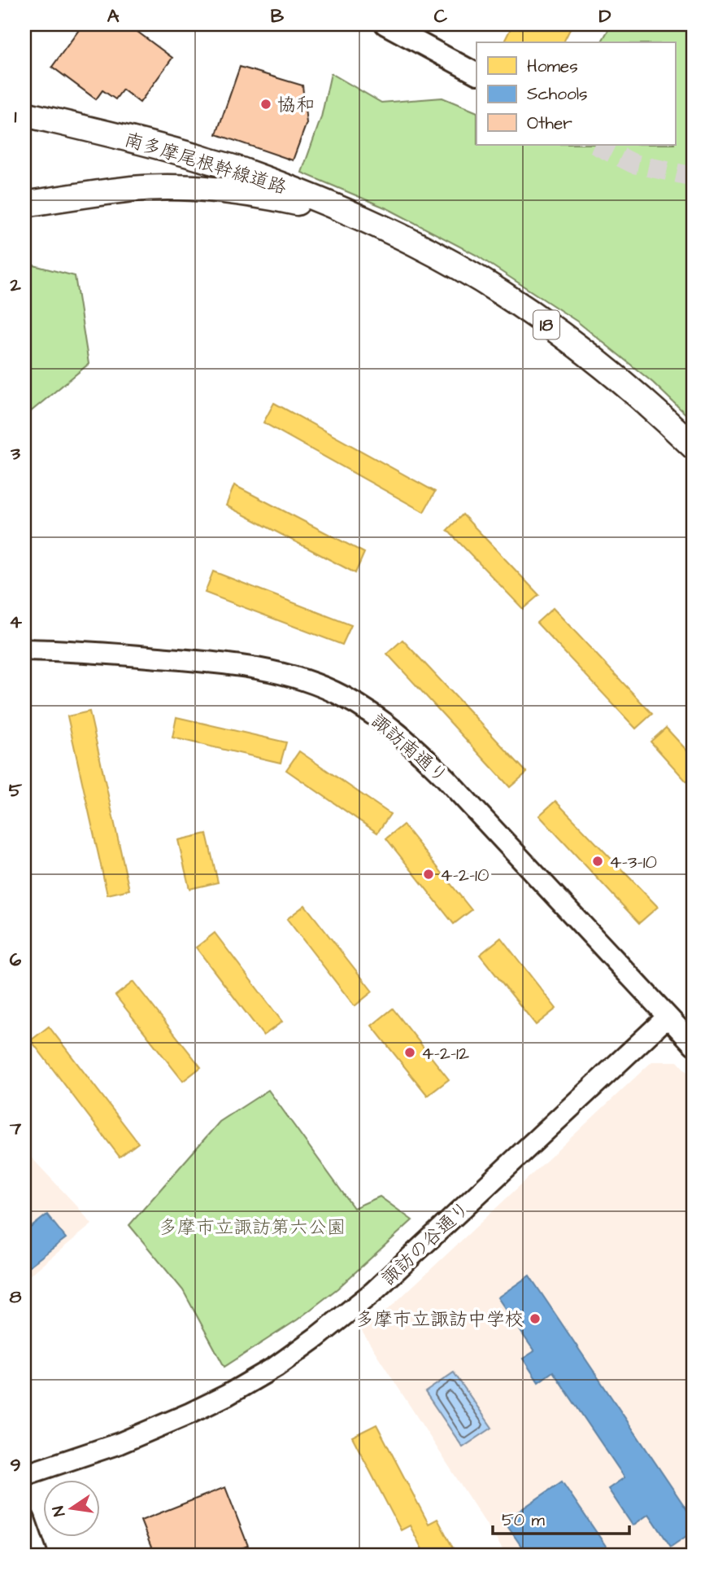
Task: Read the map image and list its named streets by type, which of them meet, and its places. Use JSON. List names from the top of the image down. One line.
{"streets":{"main road":["南多摩尾根幹線道路","18"],"street":["諏訪南通り","諏訪の谷通り"]},"crossings":[["諏訪南通り","諏訪の谷通り"]],"parks":["多摩市立諏訪第六公園"],"places":["協和","4-3-10","4-2-10","4-2-12","多摩市立諏訪中学校"],"legend":["Homes","Schools","Other"],"scale_bar":"50 m","north":"left","grid":{"columns":["A","B","C","D"],"rows":["1","2","3","4","5","6","7","8","9"]}}
